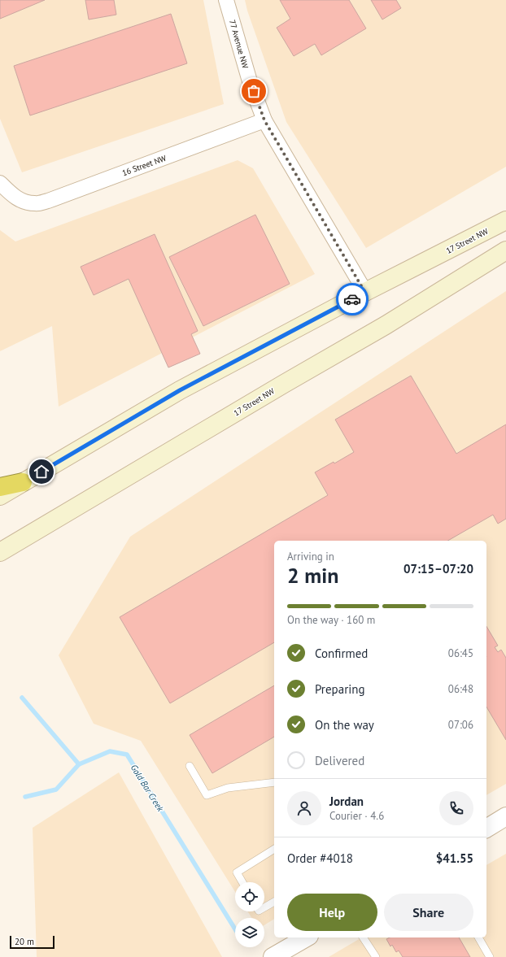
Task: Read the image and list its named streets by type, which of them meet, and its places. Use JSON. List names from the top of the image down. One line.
{"streets":{"main road":["17 Street NW"],"street":["77 Avenue NW","16 Street NW"]},"crossings":[["77 Avenue NW","16 Street NW"],["77 Avenue NW","17 Street NW"]],"water":["Gold Bar Creek"],"scale_bar":"20 m","page":{"heading":["2 min","Arriving in","07:15–07:20"],"panel":["Jordan","Courier · 4.6","Order #4018","$41.55"],"bar":"On the way · 160 m","list":[["Confirmed","06:45"],["Preparing","06:48"],["On the way","07:06"],"Delivered"],"buttons":["Help","Share"],"scale":"20 m"}}
